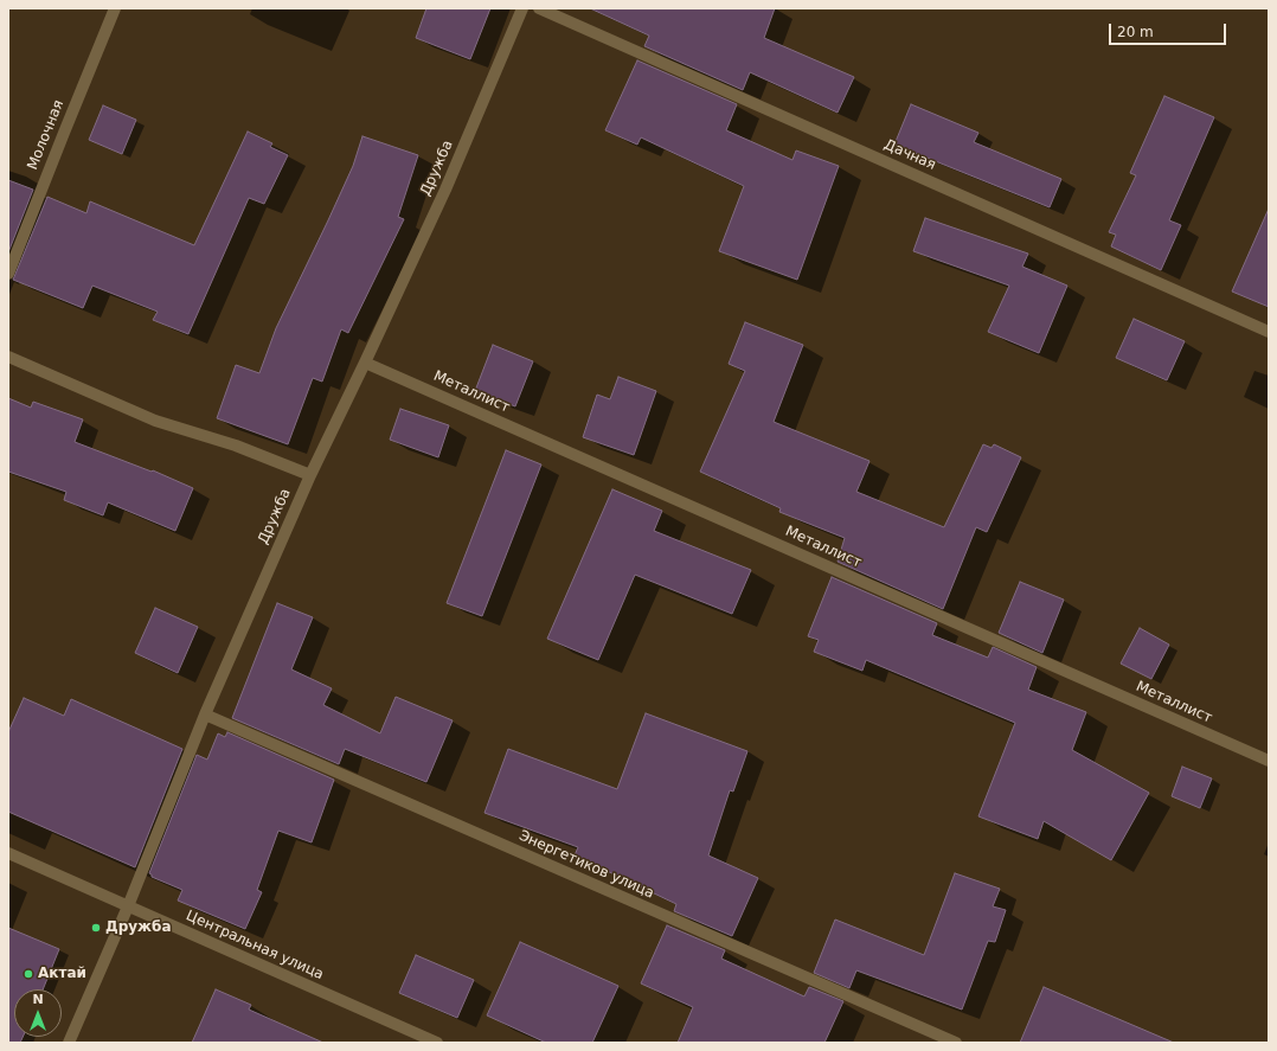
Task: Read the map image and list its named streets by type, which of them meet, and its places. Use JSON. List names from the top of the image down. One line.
{"streets":{"street":["Молочная","Дачная","Дружба","Металлист","Энергетиков улица","Центральная улица"]},"crossings":[["Дружба","Металлист"],["Дружба","Энергетиков улица"],["Дружба","Центральная улица"]],"places":["Дружба","Актай"],"scale_bar":"20 m","north":"top"}
